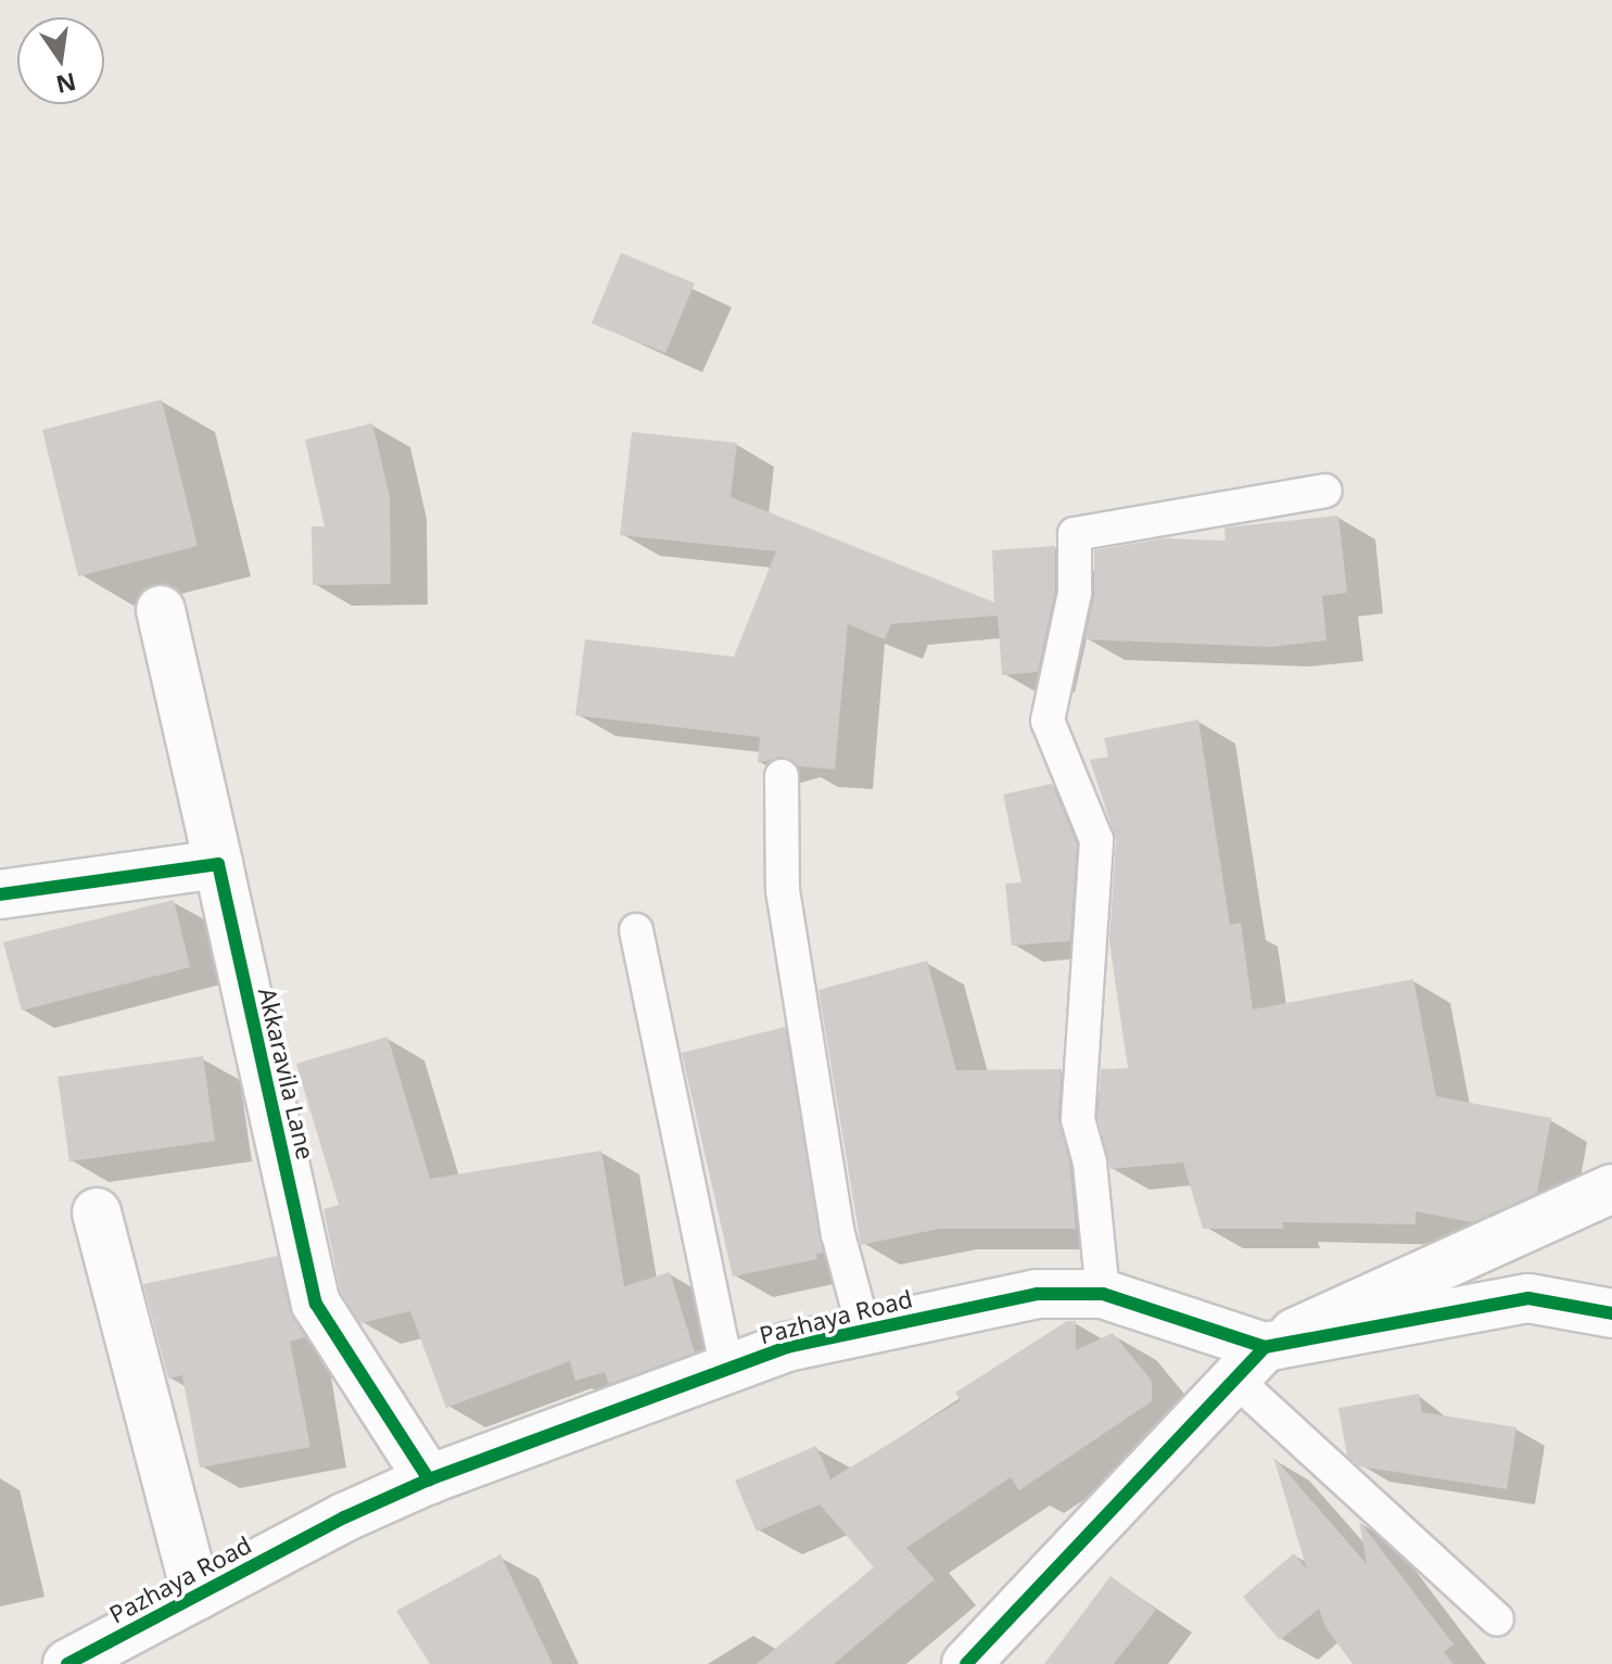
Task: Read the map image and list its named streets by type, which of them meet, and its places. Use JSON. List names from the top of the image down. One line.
{"streets":{"street":["Akkaravila Lane","Pazhaya Road"]},"crossings":[["Akkaravila Lane","Pazhaya Road"]],"north":"bottom"}
